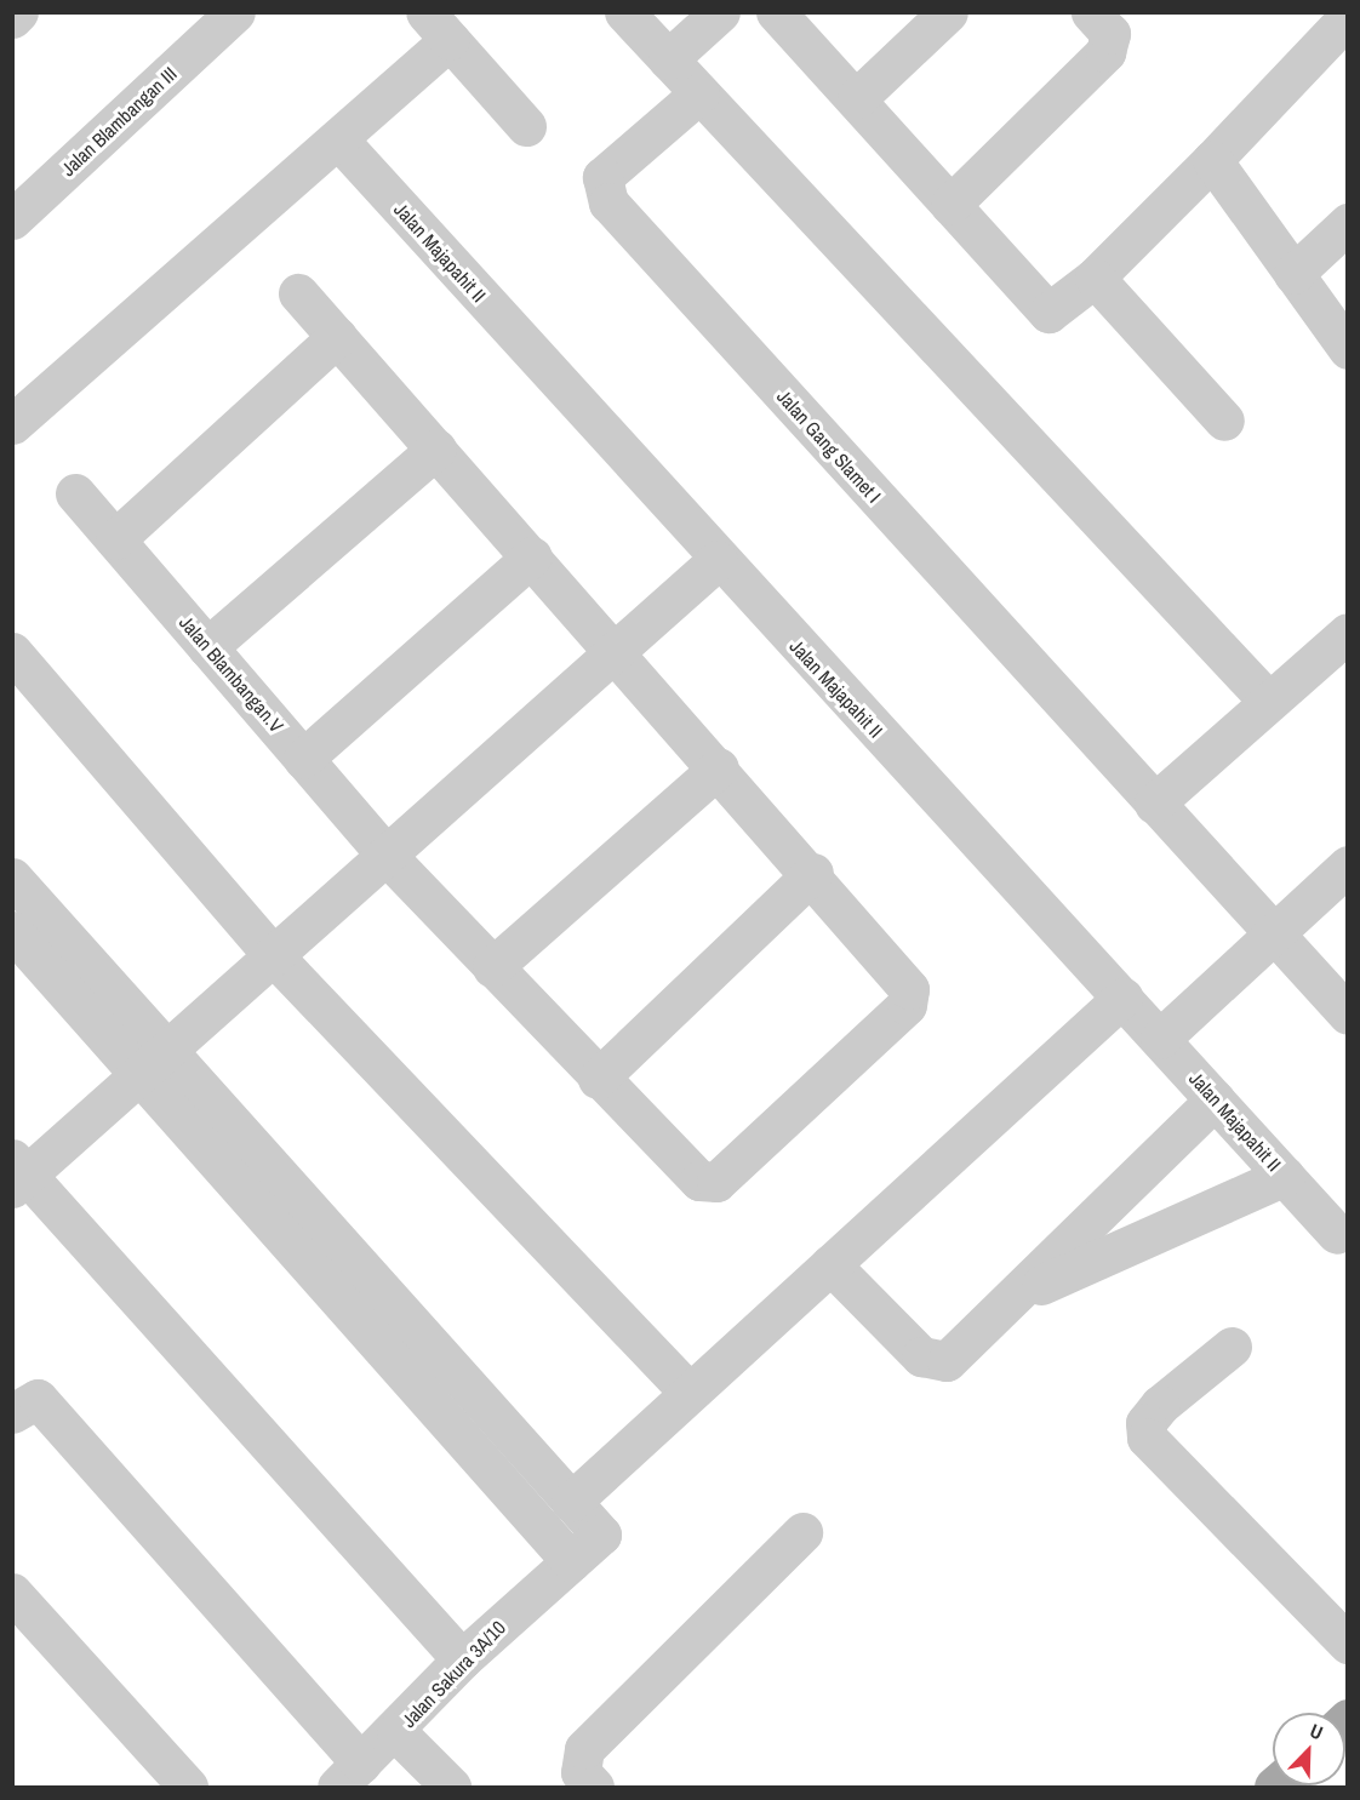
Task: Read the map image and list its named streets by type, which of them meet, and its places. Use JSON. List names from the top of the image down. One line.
{"streets":{"street":["Jalan Blambangan III","Jalan Majapahit II","Jalan Gang Slamet I","Jalan Blambangan.V","Jalan Sakura 3A/10"]},"north":"top right"}
